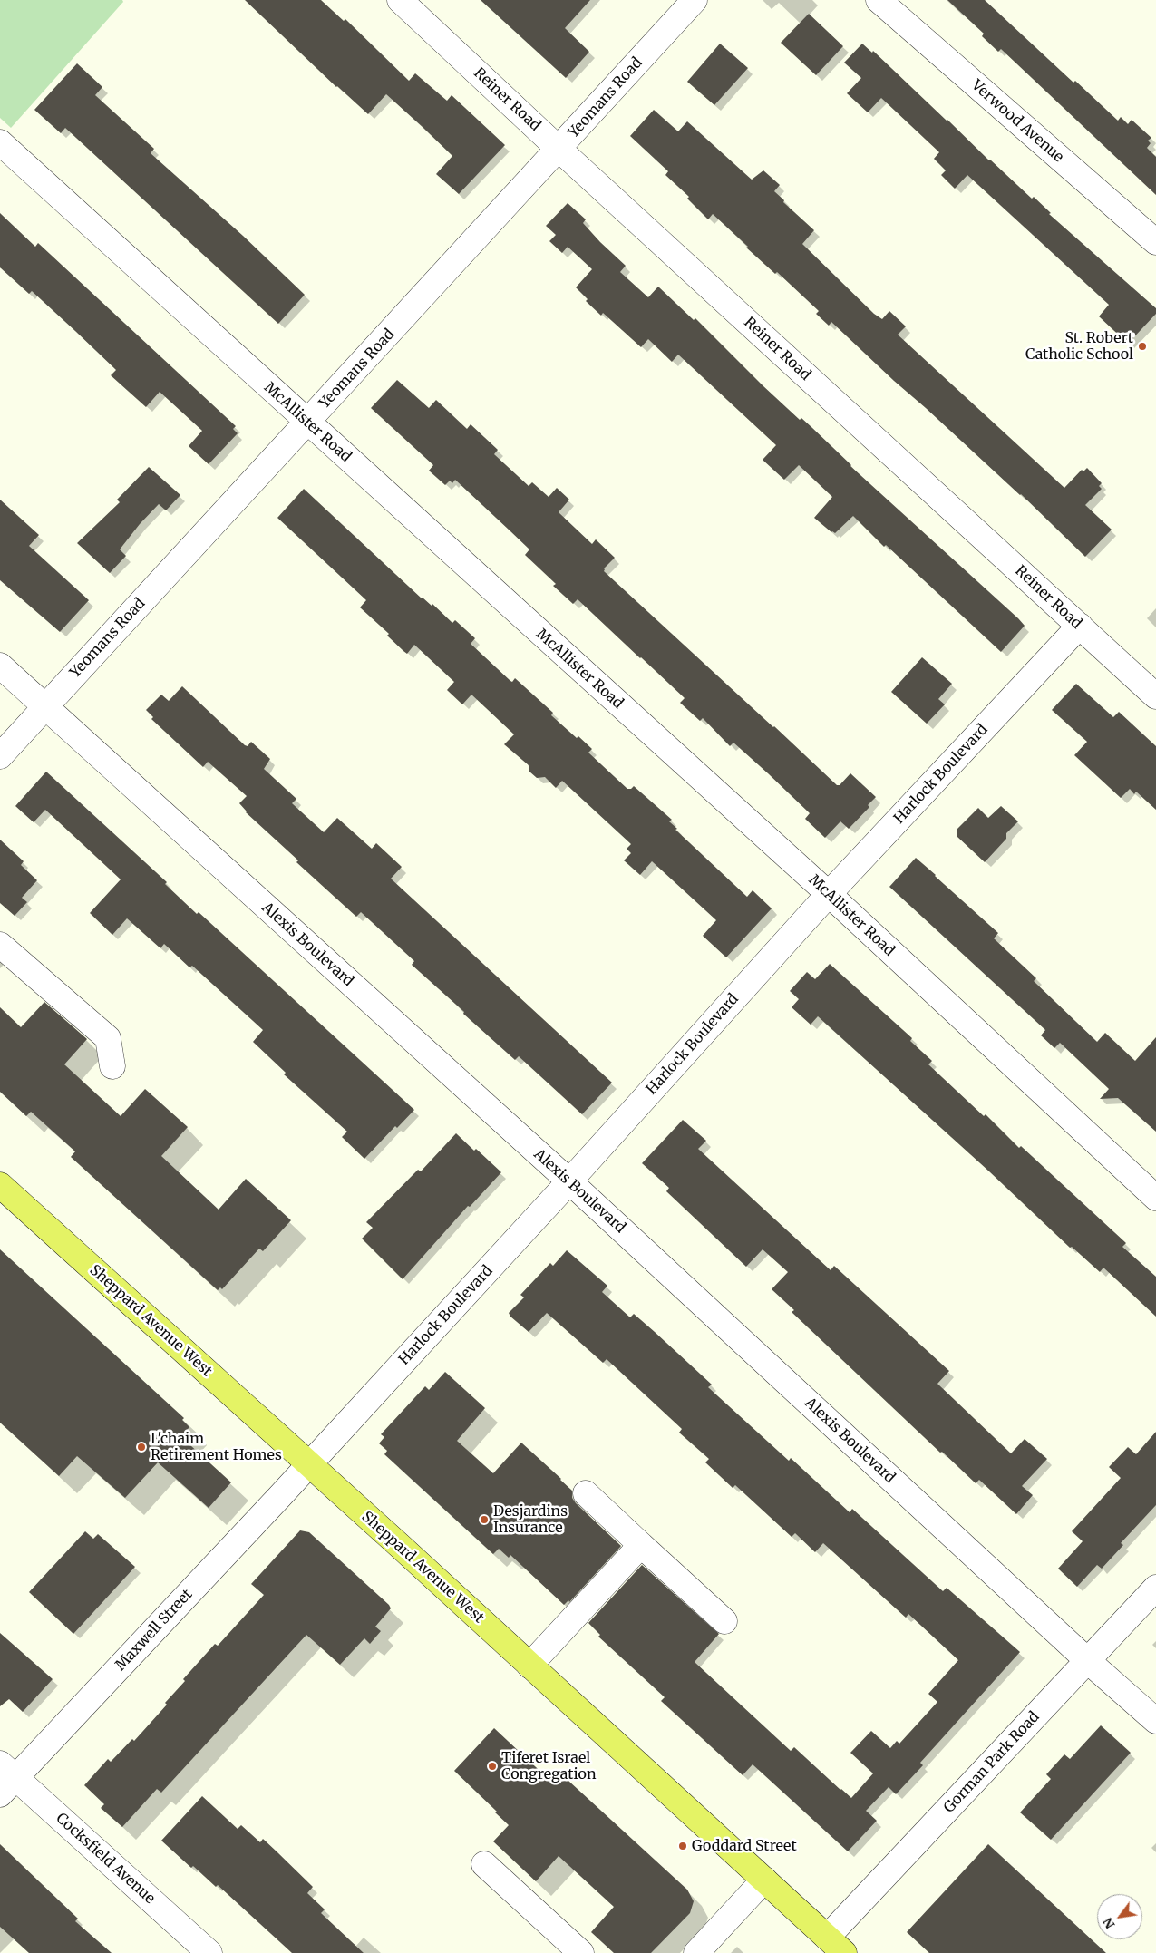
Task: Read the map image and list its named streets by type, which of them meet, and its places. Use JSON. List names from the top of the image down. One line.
{"streets":{"main road":["Sheppard Avenue West"],"street":["Yeomans Road","Reiner Road","Verwood Avenue","McAllister Road","Harlock Boulevard","Alexis Boulevard","Maxwell Street","Gorman Park Road","Cocksfield Avenue"]},"crossings":[["Yeomans Road","Reiner Road"],["Yeomans Road","McAllister Road"],["Yeomans Road","Alexis Boulevard"],["Reiner Road","Harlock Boulevard"],["McAllister Road","Harlock Boulevard"],["Harlock Boulevard","Alexis Boulevard"],["Harlock Boulevard","Sheppard Avenue West"],["Harlock Boulevard","Maxwell Street"],["Alexis Boulevard","Gorman Park Road"],["Sheppard Avenue West","Maxwell Street"],["Sheppard Avenue West","Gorman Park Road"],["Maxwell Street","Cocksfield Avenue"]],"places":["St. Robert Catholic School","L'chaim Retirement Homes","Desjardins Insurance","Tiferet Israel Congregation","Goddard Street"],"north":"bottom left"}
